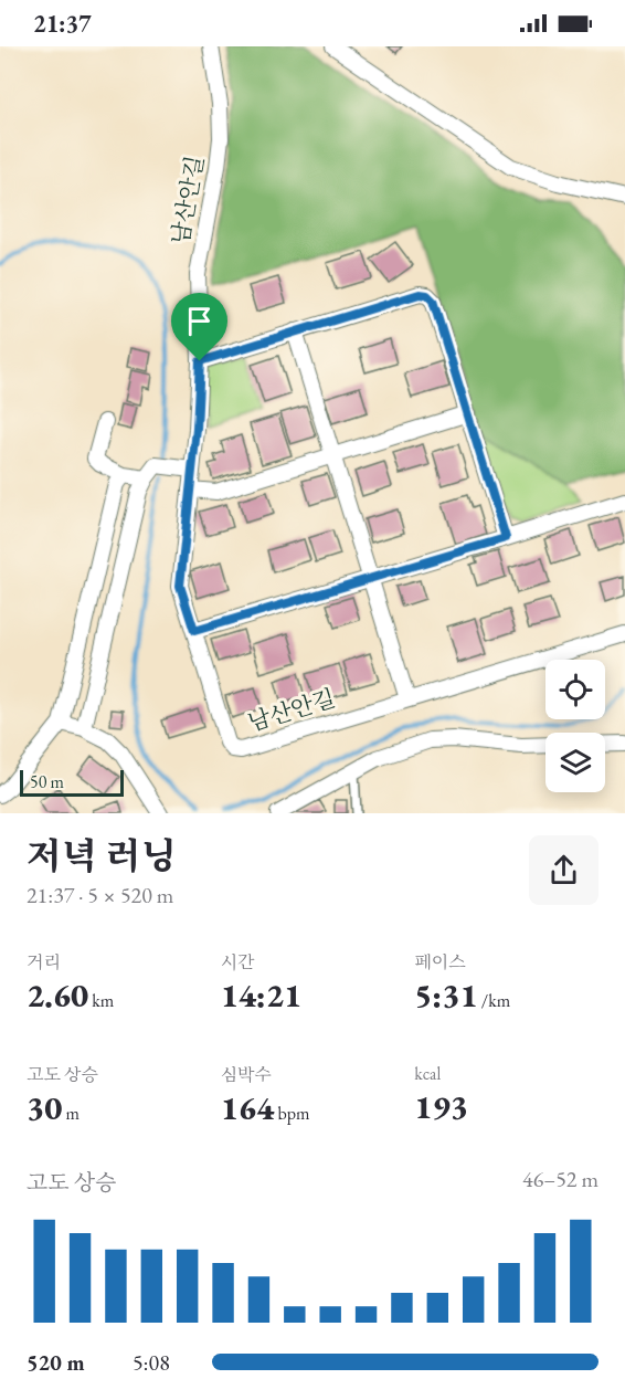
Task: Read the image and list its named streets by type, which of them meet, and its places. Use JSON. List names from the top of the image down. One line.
{"streets":{"street":["남산안길"]},"scale_bar":"50 m","page":{"status":"21:37","scale":"50 m","heading":["저녁 러닝","21:37 · 5 × 520 m"],"stats":[["거리","2.60 km"],["시간","14:21"],["페이스","5:31 /km"],["고도 상승","30 m"],["심박수","164 bpm"],["kcal","193"]],"chart":["고도 상승","46–52 m"],"list":[{"name":"520 m","note":"5:08"}]}}
